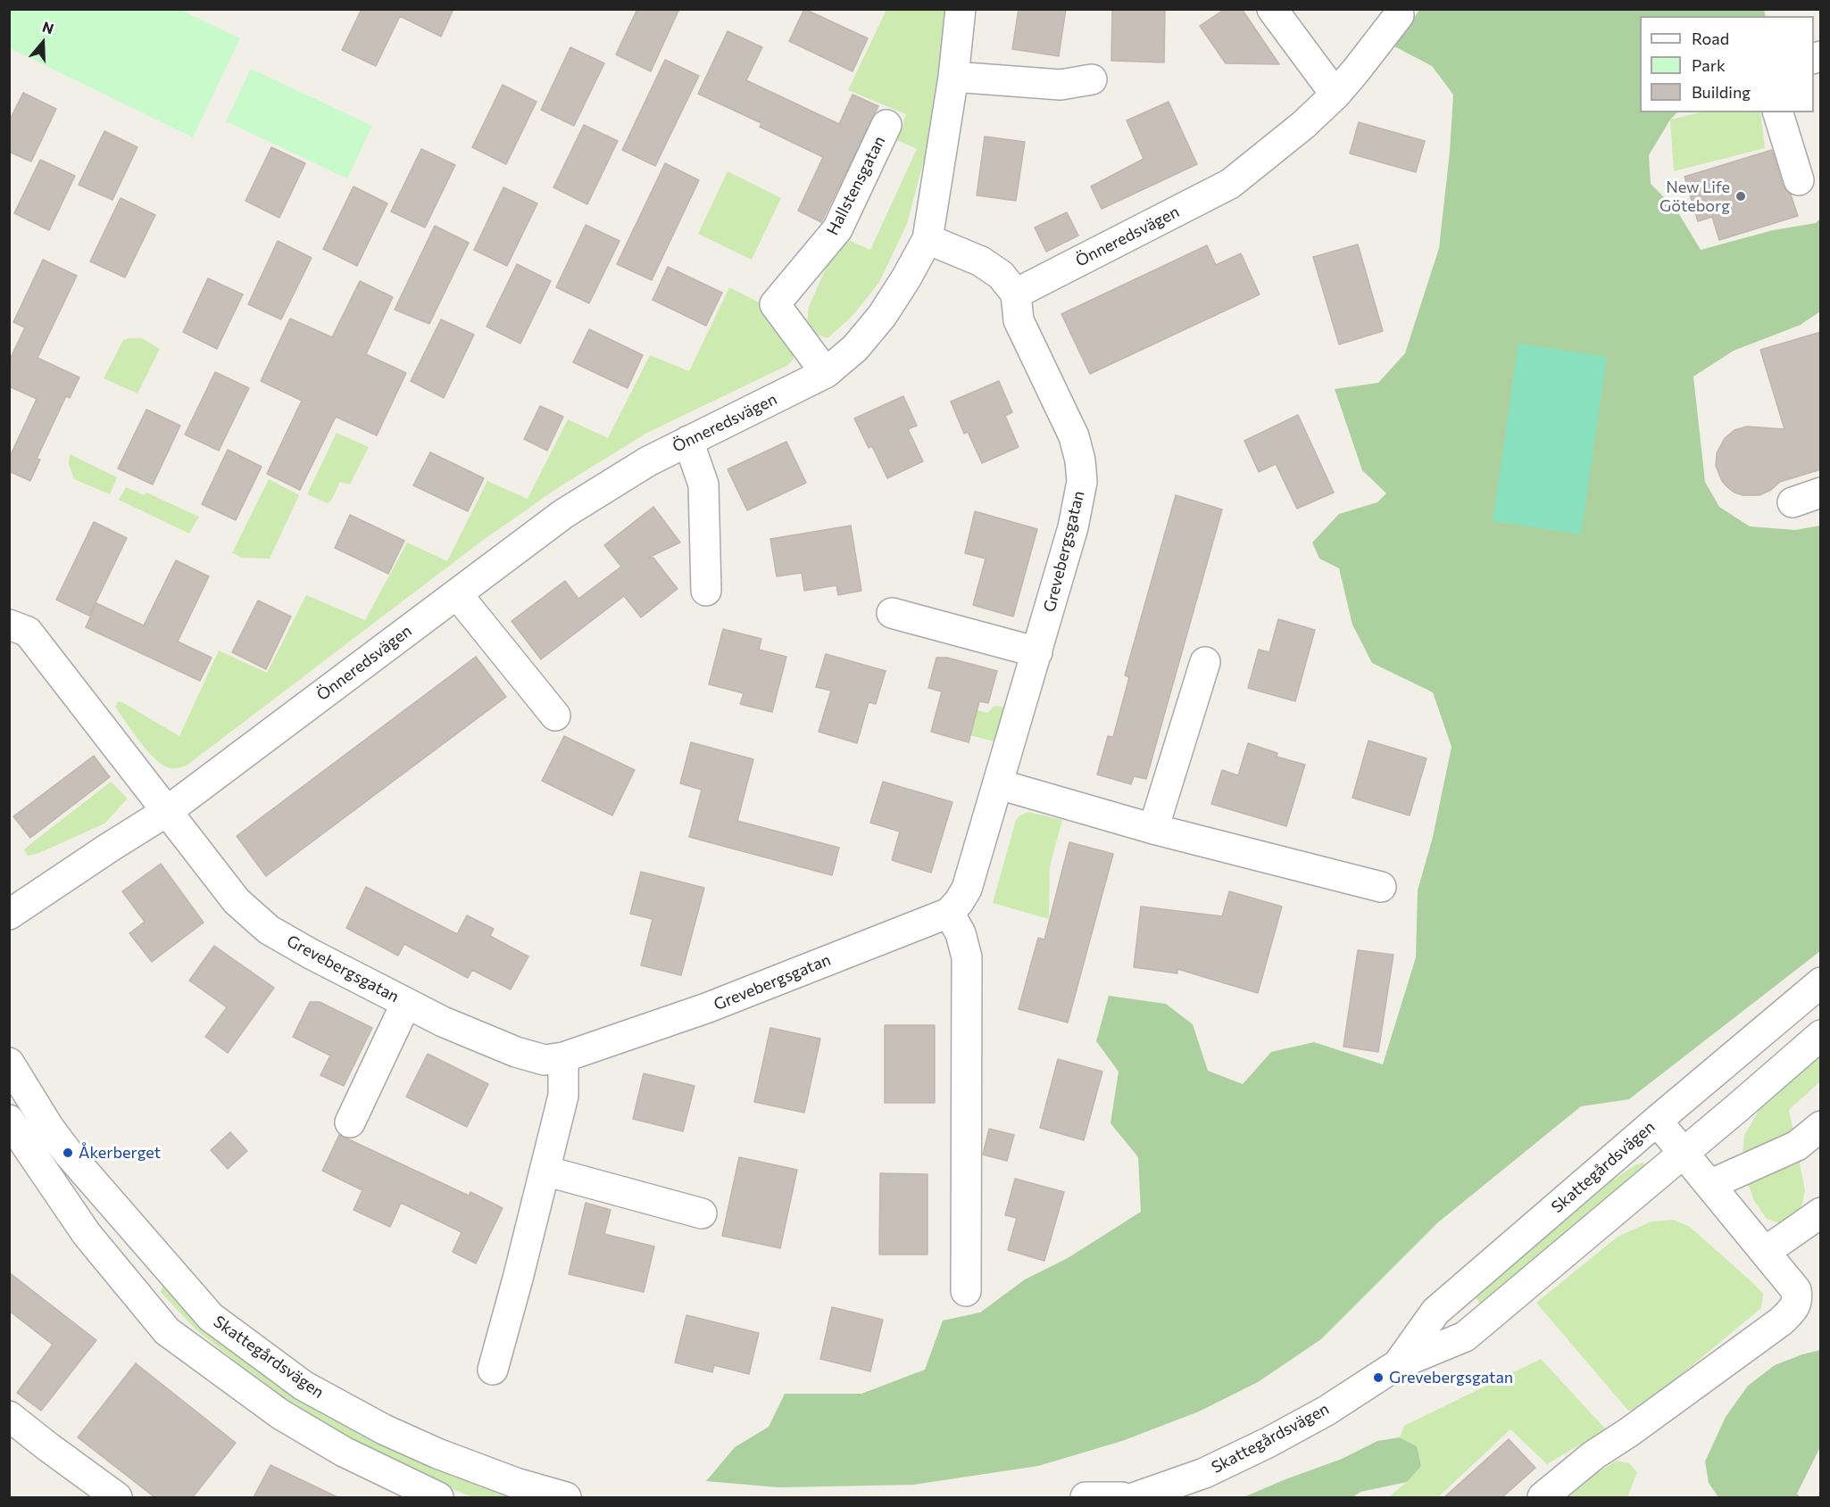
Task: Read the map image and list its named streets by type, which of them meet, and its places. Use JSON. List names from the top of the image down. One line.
{"streets":{"street":["Hallstensgatan","Önneredsvägen","Grevebergsgatan","Skattegårdsvägen"]},"crossings":[["Hallstensgatan","Önneredsvägen"],["Önneredsvägen","Grevebergsgatan"]],"places":["New Life Göteborg","Åkerberget","Grevebergsgatan"],"legend":["Road","Park","Building"],"north":"top"}
